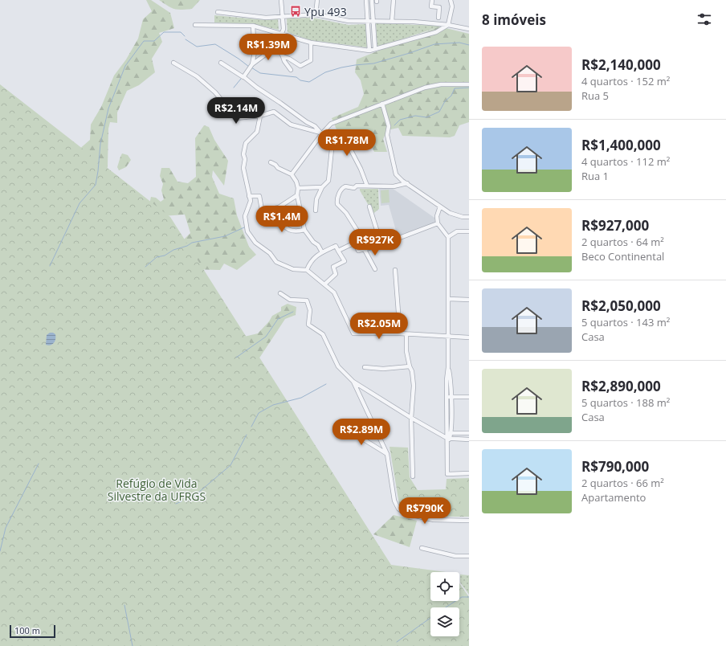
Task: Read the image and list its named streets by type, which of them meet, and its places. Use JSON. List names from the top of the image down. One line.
{"parks":["Refúgio de Vida Silvestre da UFRGS"],"places":{"bus stop":["Ypu 493"]},"scale_bar":"100 m","page":{"heading":"8 imóveis","price":["R$1.39M","R$2.14M","R$1.78M","R$1.4M","R$927K","R$2.05M","R$2.89M","R$790K"],"list":[{"name":"R$2,140,000","note":"4 quartos · 152 m² · Rua 5"},{"name":"R$1,400,000","note":"4 quartos · 112 m² · Rua 1"},{"name":"R$927,000","note":"2 quartos · 64 m² · Beco Continental"},{"name":"R$2,050,000","note":"5 quartos · 143 m² · Casa"},{"name":"R$2,890,000","note":"5 quartos · 188 m² · Casa"},{"name":"R$790,000","note":"2 quartos · 66 m² · Apartamento"}],"scale":"100 m"}}
